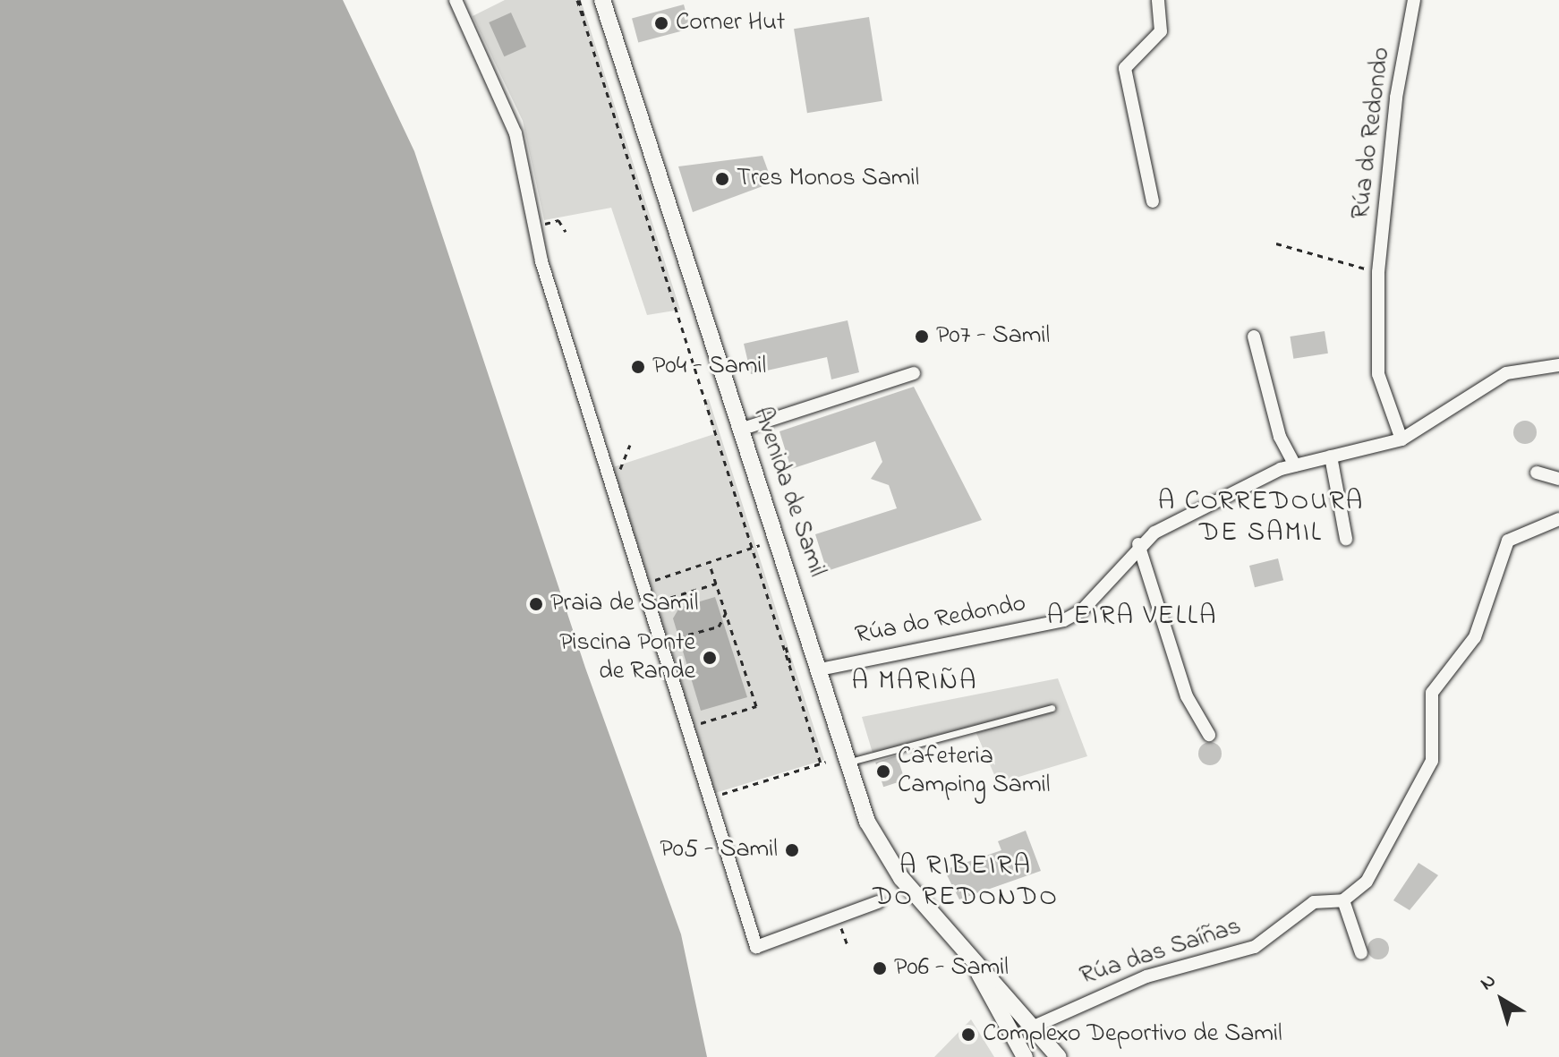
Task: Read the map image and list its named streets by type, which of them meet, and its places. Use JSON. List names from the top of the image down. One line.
{"streets":{"main road":["Avenida de Samil"],"street":["Rúa do Redondo","Rúa das Saíñas"]},"crossings":[["Rúa do Redondo","Avenida de Samil"],["Avenida de Samil","Rúa das Saíñas"]],"districts":["A CORREDOURA DE SAMIL","A EIRA VELLA","A MARIÑA","A RIBEIRA DO REDONDO"],"places":["Corner Hut","Tres Monos Samil","P07 - Samil","P04 - Samil","Praia de Samil","Piscina Ponte de Rande","Cafeteria Camping Samil","P05 - Samil","P06 - Samil","Complexo Deportivo de Samil"],"north":"top left"}
